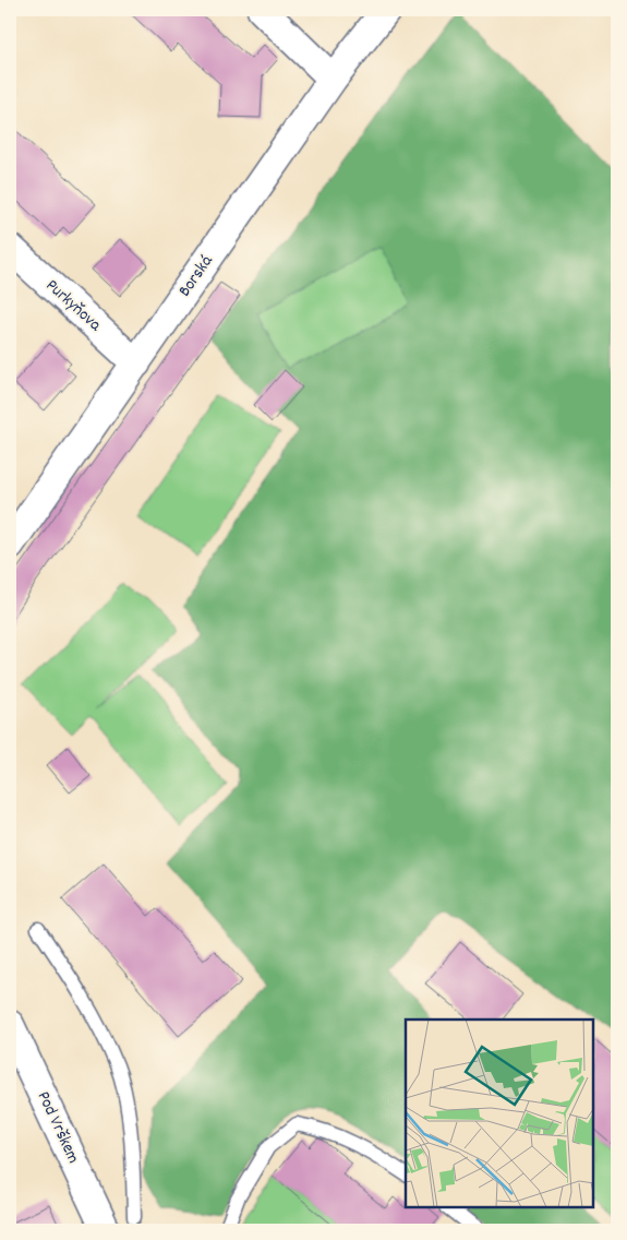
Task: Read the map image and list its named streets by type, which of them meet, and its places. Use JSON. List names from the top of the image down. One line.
{"streets":{"street":["Borská","Purkyňova","Pod Vrškem"]},"crossings":[["Borská","Purkyňova"]]}
